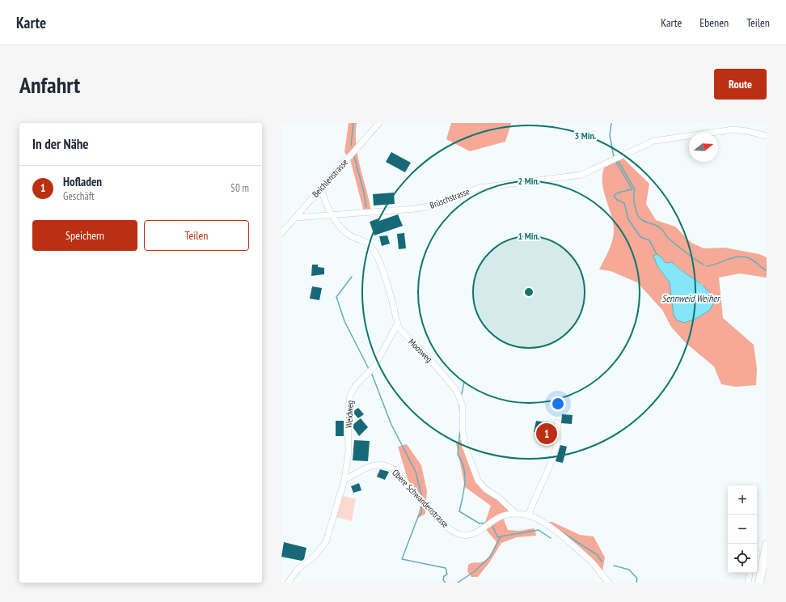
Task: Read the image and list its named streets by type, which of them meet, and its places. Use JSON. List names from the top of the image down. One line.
{"streets":{"street":["Beichlenstrasse","Brüschstrasse","Moosweg","Weidweg","Obere Schwandenstrasse"]},"crossings":[["Beichlenstrasse","Brüschstrasse"],["Beichlenstrasse","Moosweg"],["Brüschstrasse","Moosweg"],["Moosweg","Weidweg"],["Moosweg","Obere Schwandenstrasse"],["Weidweg","Obere Schwandenstrasse"]],"water":["Sennweid Weiher"],"north":"right","page":{"header":"Karte","nav":["Karte","Ebenen","Teilen"],"buttons":["Route",["Speichern","Teilen"]],"title":"Anfahrt","heading":"In der Nähe","list":[{"mark":"1","name":"Hofladen","note":"Geschäft","value":"50 m"}],"pins":"1","map_buttons":["+","−"]},"rings":["3 Min.","2 Min.","1 Min."]}
